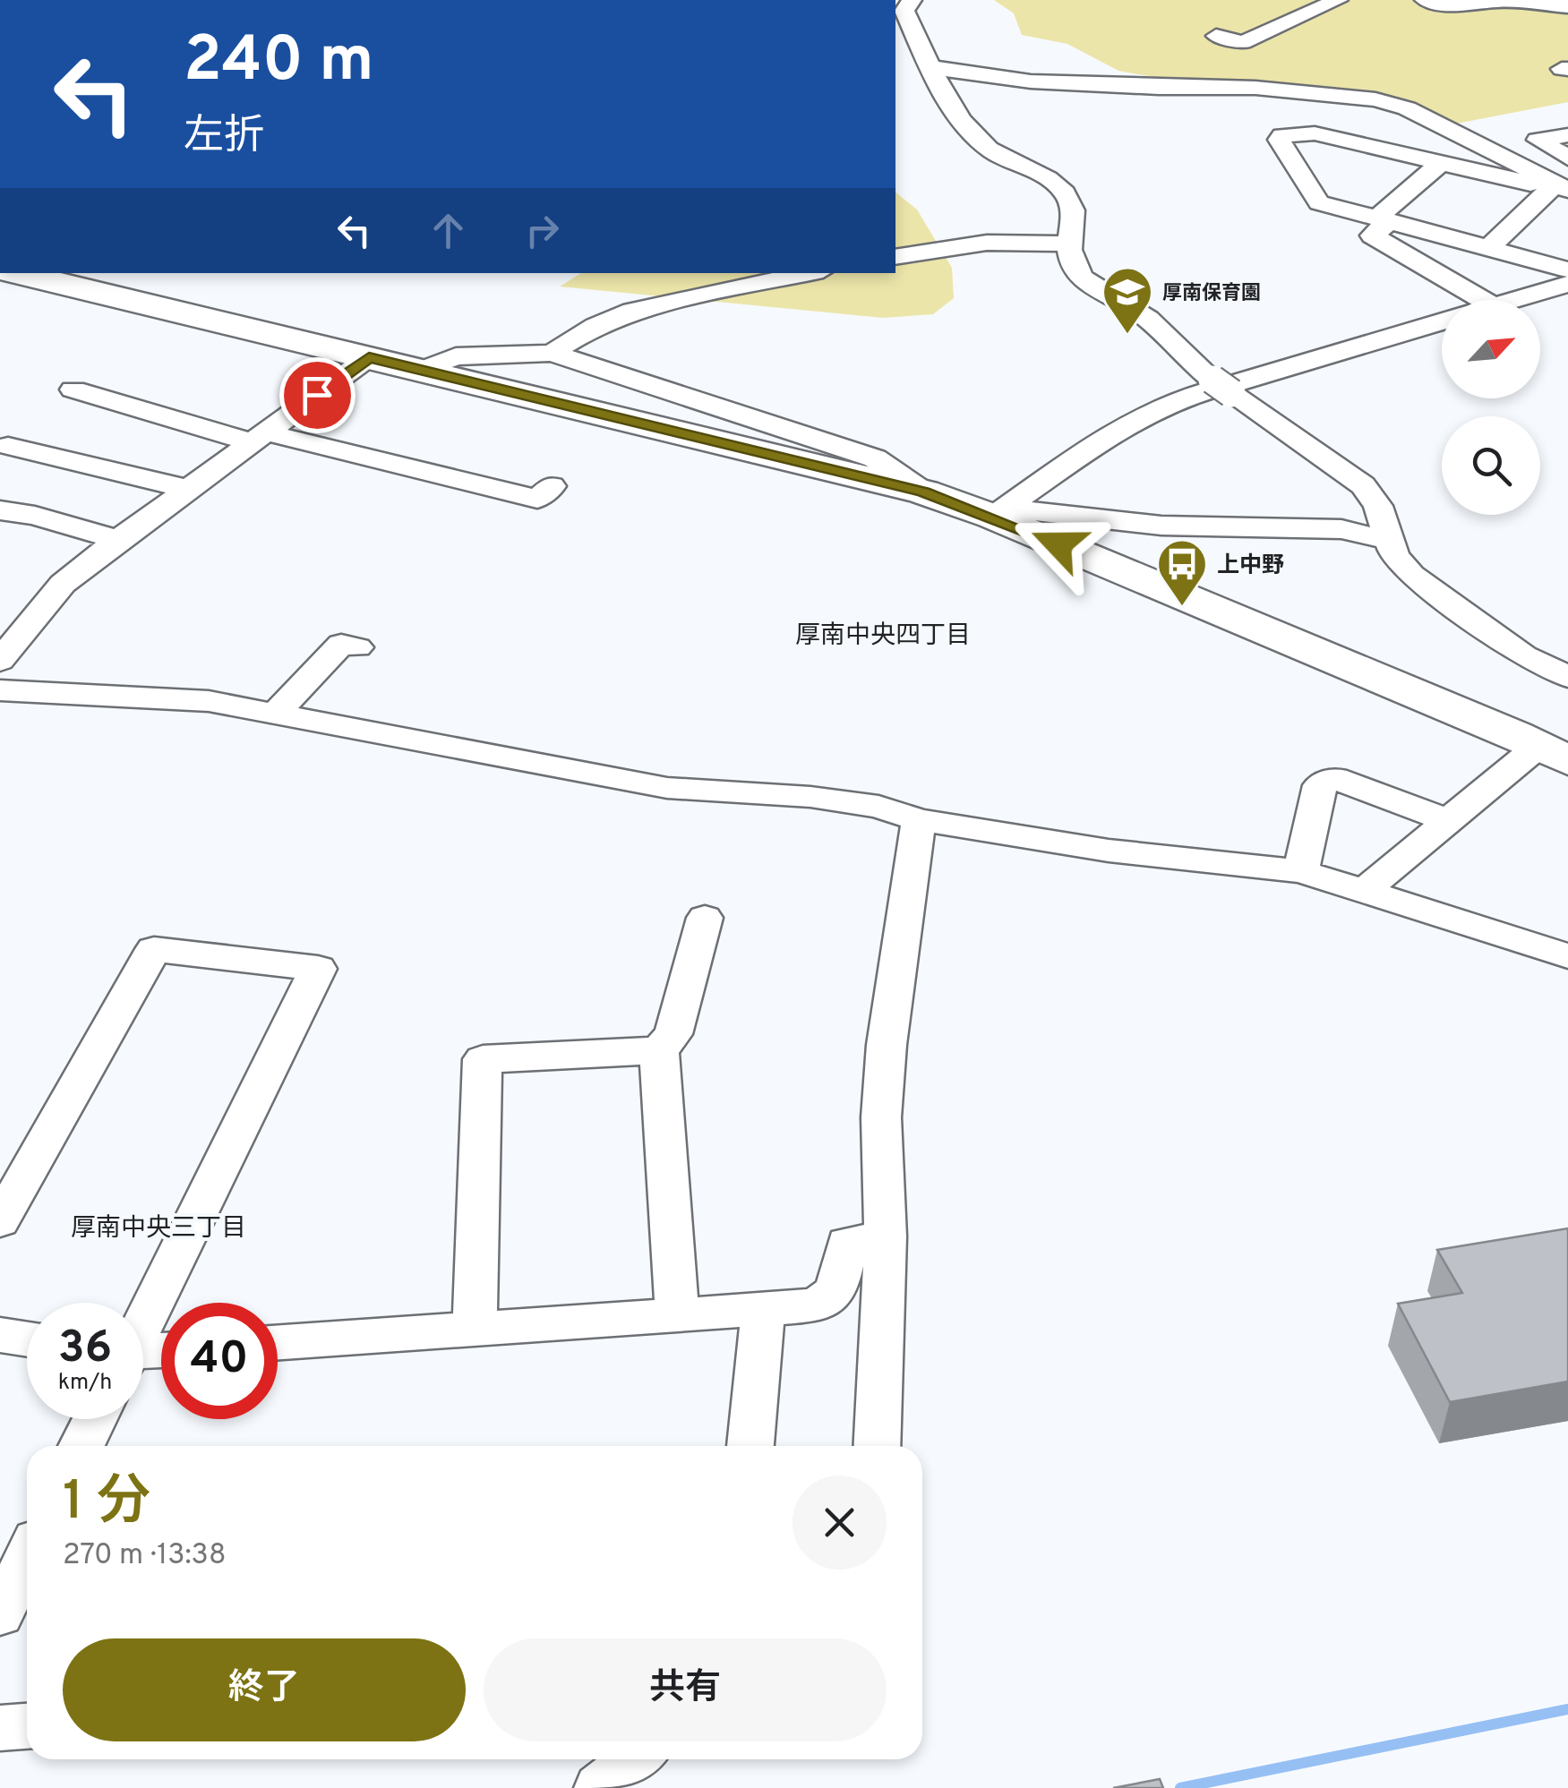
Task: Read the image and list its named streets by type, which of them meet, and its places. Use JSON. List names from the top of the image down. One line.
{"districts":["厚南中央四丁目","厚南中央三丁目"],"places":{"school or university":["厚南保育園"],"bus stop":["上中野"]},"north":"top right","page":{"turn":["240 m","左折"],"speed":"36 km/h","limit":"40","heading":["1 分","270 m · 13:38"],"buttons":["終了","共有"]}}
